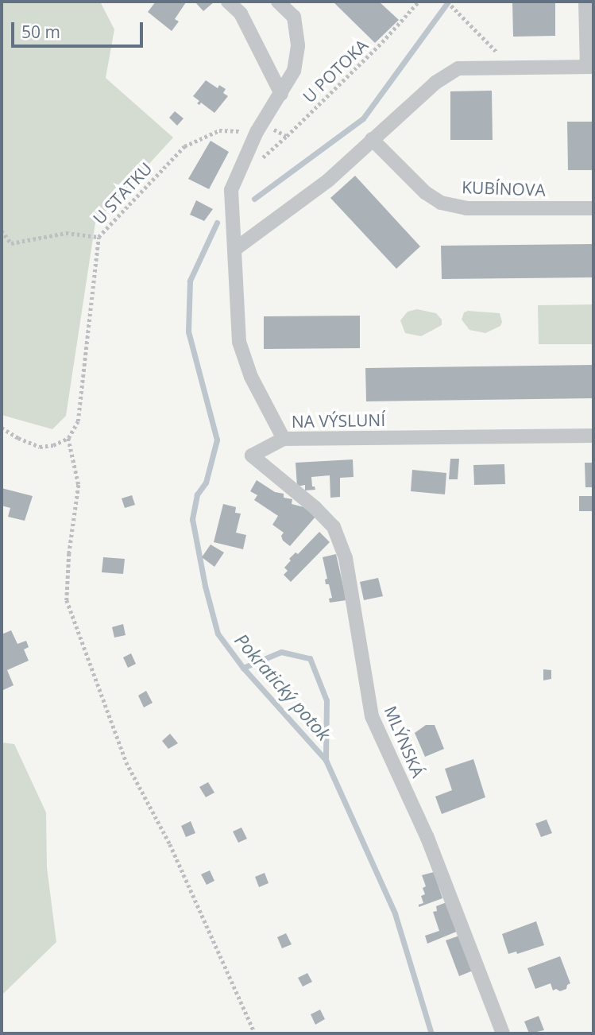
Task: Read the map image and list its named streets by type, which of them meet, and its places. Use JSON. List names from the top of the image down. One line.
{"streets":{"street":["KUBÍNOVA","NA VÝSLUNÍ","MLÝNSKÁ"],"path":["U POTOKA","U STATKU"]},"crossings":[["U STATKU","NA VÝSLUNÍ"],["NA VÝSLUNÍ","MLÝNSKÁ"]],"water":["Pokratický potok"],"scale_bar":"50 m"}
